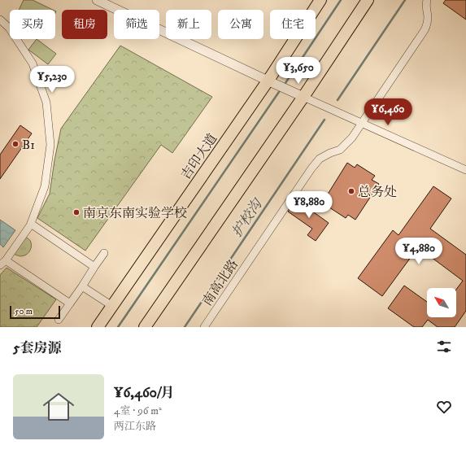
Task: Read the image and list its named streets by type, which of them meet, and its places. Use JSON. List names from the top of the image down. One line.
{"streets":{"main road":["吉印大道"],"street":["南高北路"]},"water":["护校沟"],"places":["B1","总务处","南京东南实验学校"],"scale_bar":"50 m","north":"top left","page":{"chip":["买房","租房","筛选","新上","公寓","住宅"],"price":["¥3,650","¥5,230","¥6,460","¥8,880","¥4,880"],"scale":"50 m","heading":"5套房源","list":[{"name":"¥6,460/月","note":"4室 · 96 m² · 两江东路"}]}}
